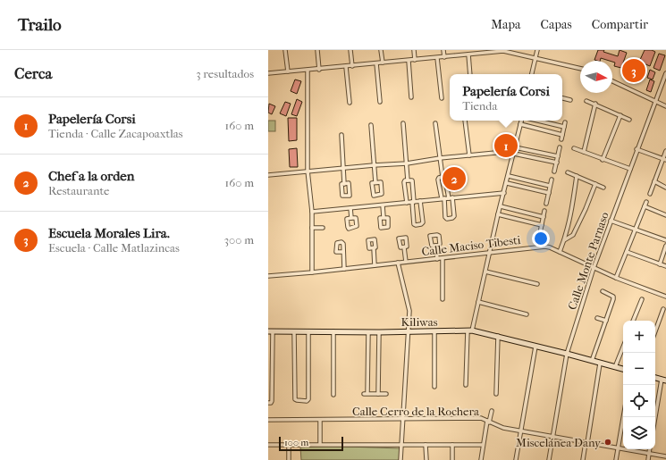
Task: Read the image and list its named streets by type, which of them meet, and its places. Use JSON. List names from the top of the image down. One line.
{"streets":{"street":["Calle Maciso Tibesti","Calle Monte Parnaso","Kiliwas","Calle Cerro de la Rochera"]},"crossings":[["Calle Maciso Tibesti","Calle Monte Parnaso"],["Calle Monte Parnaso","Kiliwas"],["Calle Monte Parnaso","Calle Cerro de la Rochera"]],"places":["Miscelánea Dany"],"scale_bar":"100 m","north":"right","page":{"header":"Trailo","nav":["Mapa","Capas","Compartir"],"heading":["Cerca","3 resultados"],"pins":["3","1","2"],"popup":["Papelería Corsi","Tienda"],"list":[{"mark":"1","name":"Papelería Corsi","note":"Tienda · Calle Zacapoaxtlas","value":"160 m"},{"mark":"2","name":"Chef a la orden","note":"Restaurante","value":"160 m"},{"mark":"3","name":"Escuela Morales Lira.","note":"Escuela · Calle Matlazincas","value":"300 m"}],"map_buttons":["+","−"],"scale":"100 m"}}
